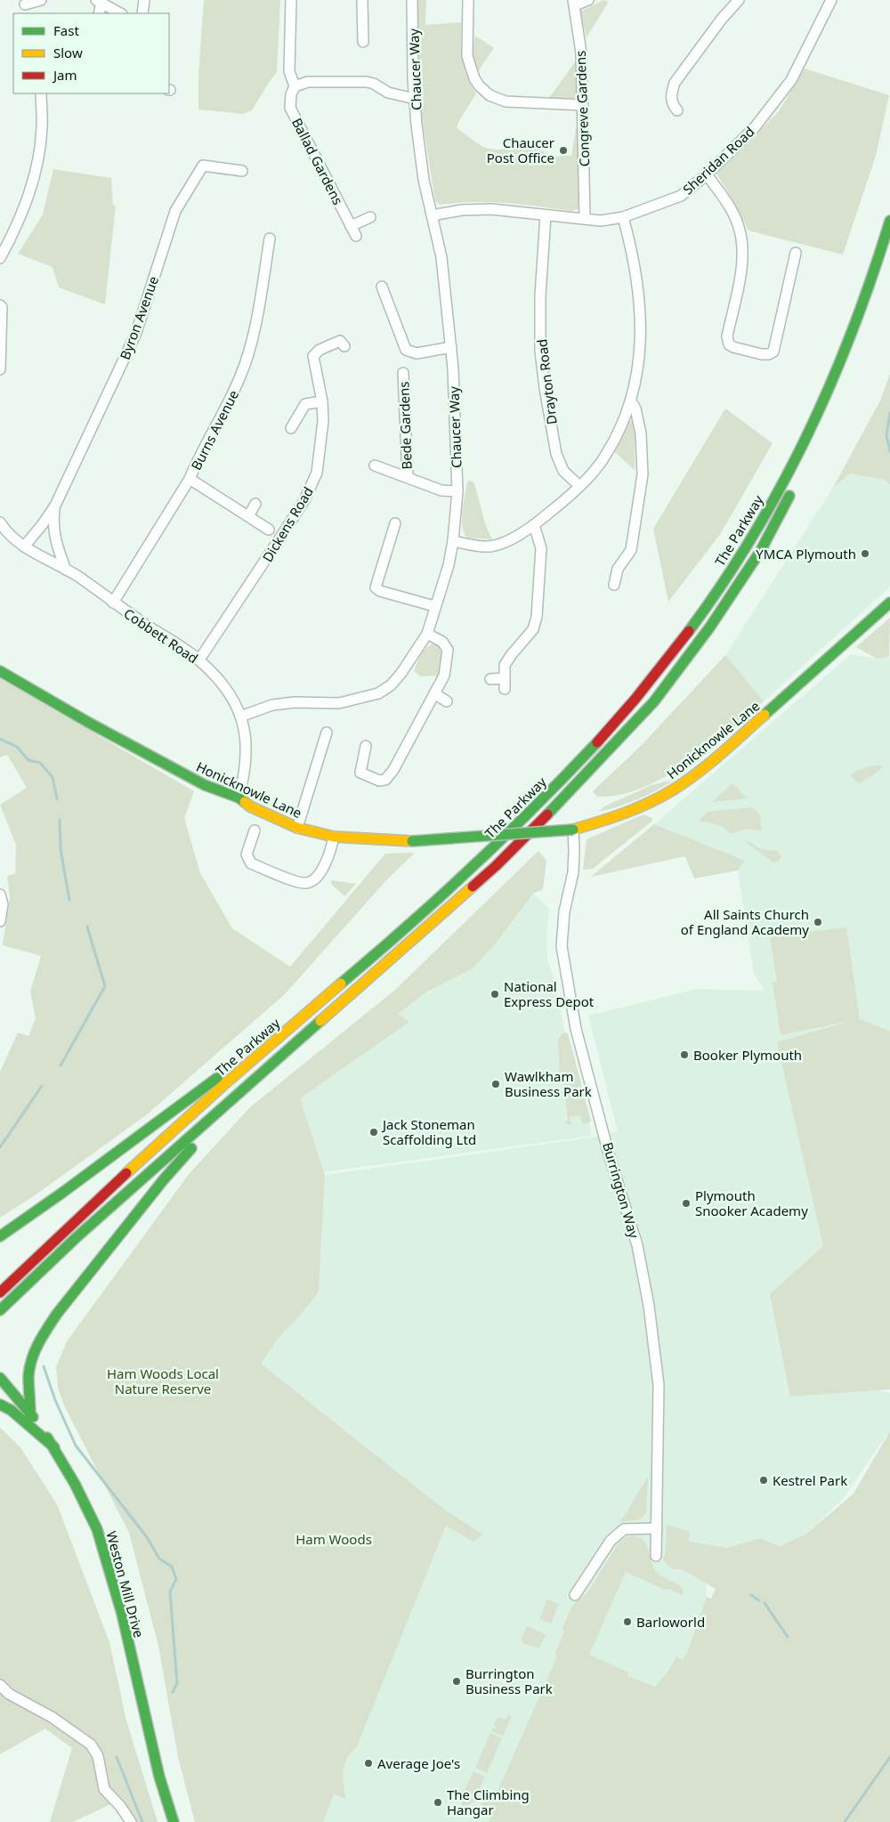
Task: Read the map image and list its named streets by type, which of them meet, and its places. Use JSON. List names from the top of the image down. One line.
{"streets":{"main road":["The Parkway","Honicknowle Lane","Weston Mill Drive"],"street":["Chaucer Way","Congreve Gardens","Sheridan Road","Ballad Gardens","Byron Avenue","Drayton Road","Bede Gardens","Burns Avenue","Dickens Road","Cobbett Road","Burrington Way"]},"crossings":[["Chaucer Way","Sheridan Road"],["Chaucer Way","Bede Gardens"],["Chaucer Way","Cobbett Road"],["Congreve Gardens","Sheridan Road"],["Sheridan Road","Drayton Road"],["Byron Avenue","Cobbett Road"],["Burns Avenue","Cobbett Road"],["Dickens Road","Cobbett Road"],["Cobbett Road","Honicknowle Lane"],["Honicknowle Lane","Burrington Way"]],"parks":["Ham Woods Local Nature Reserve","Ham Woods"],"places":["Chaucer Post Office","YMCA Plymouth","All Saints Church of England Academy","National Express Depot","Booker Plymouth","Wawlkham Business Park","Jack Stoneman Scaffolding Ltd","Plymouth Snooker Academy","Kestrel Park","Barloworld","Burrington Business Park","Average Joe's","The Climbing Hangar"],"legend":["Fast","Slow","Jam"]}
